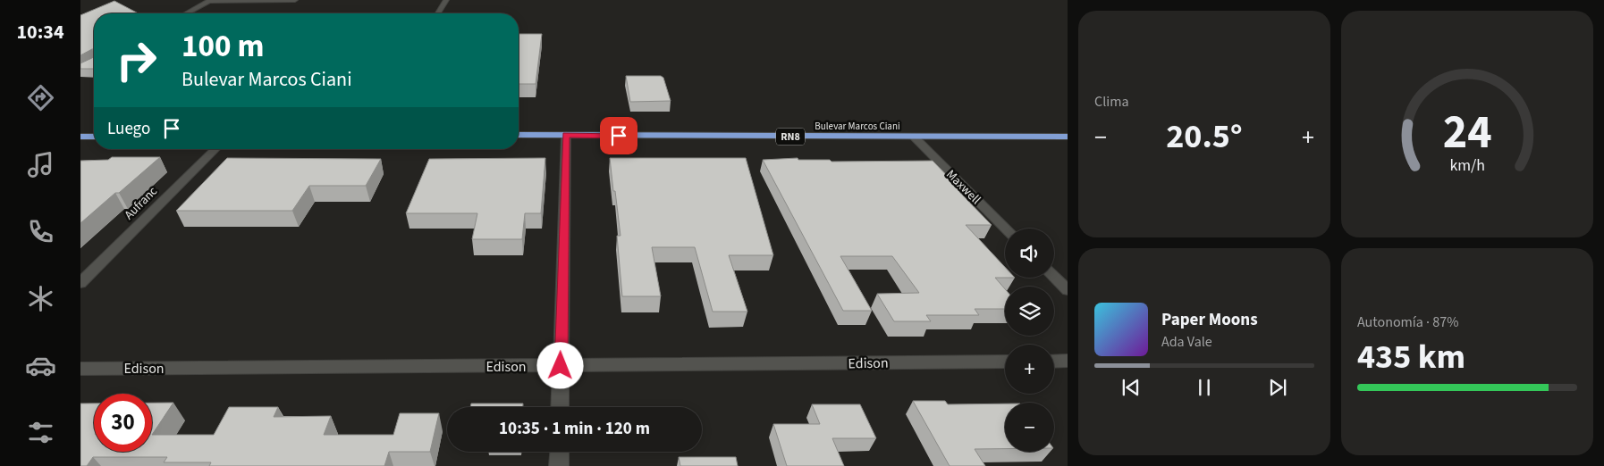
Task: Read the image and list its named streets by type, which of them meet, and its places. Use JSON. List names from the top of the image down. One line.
{"streets":{"highway":["Bulevar Marcos Ciani","RN8"],"street":["Maxwell","Aufranc","Edison"]},"crossings":[["Bulevar Marcos Ciani","Maxwell"]],"page":{"tabs":"10:34","tile":["Clima",["Autonomía · 87%","435 km"]],"turn":["100 m","Bulevar Marcos Ciani"],"then":"Luego","heat":["−","20.5°","+"],"map_buttons":["+","−"],"song":["Paper Moons","Ada Vale"],"limit":"30","trip":"10:35 · 1 min · 120 m","gauge":["24","km/h"]}}
